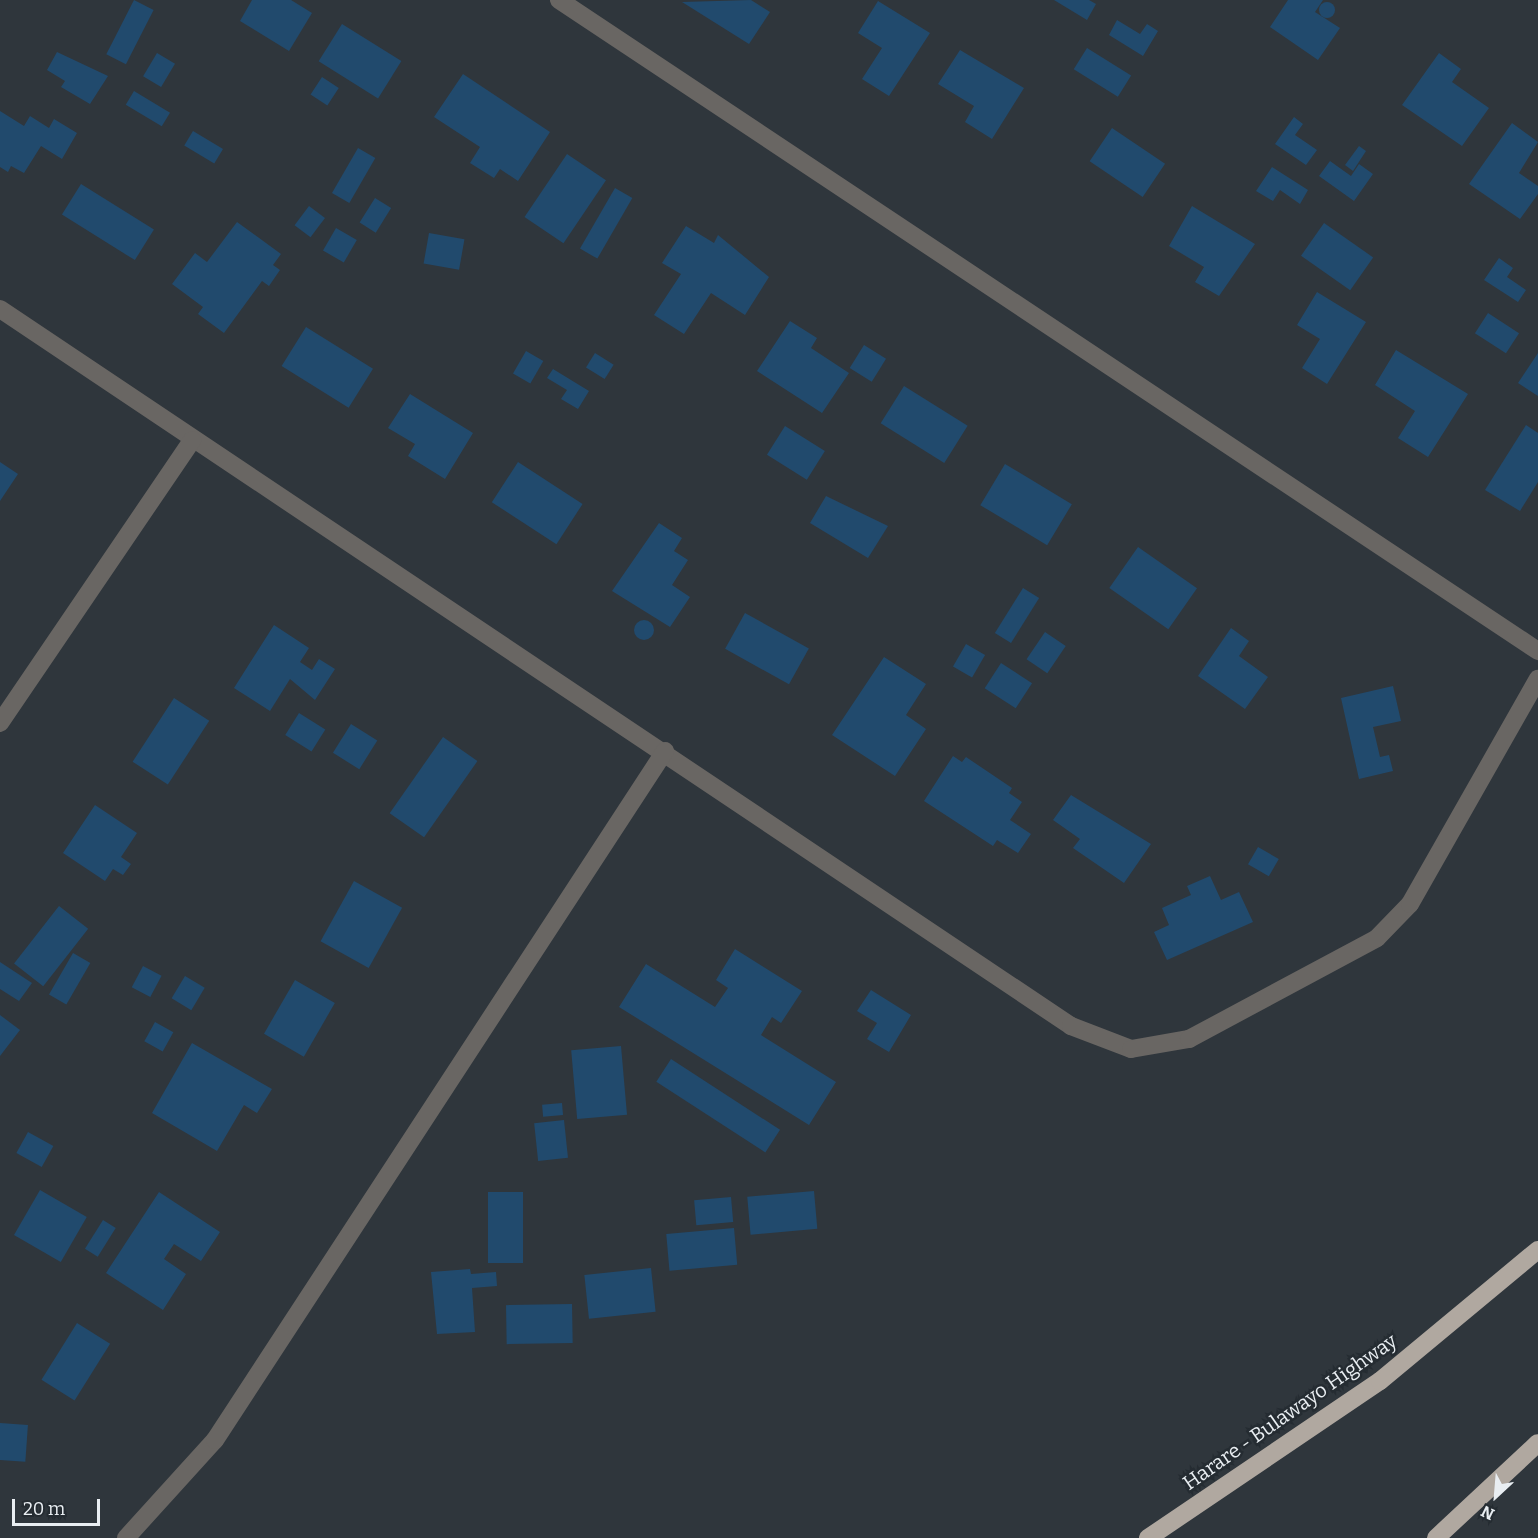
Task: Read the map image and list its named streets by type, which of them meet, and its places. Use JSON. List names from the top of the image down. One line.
{"streets":{"highway":["Harare - Bulawayo Highway"]},"scale_bar":"20 m","north":"bottom left"}
